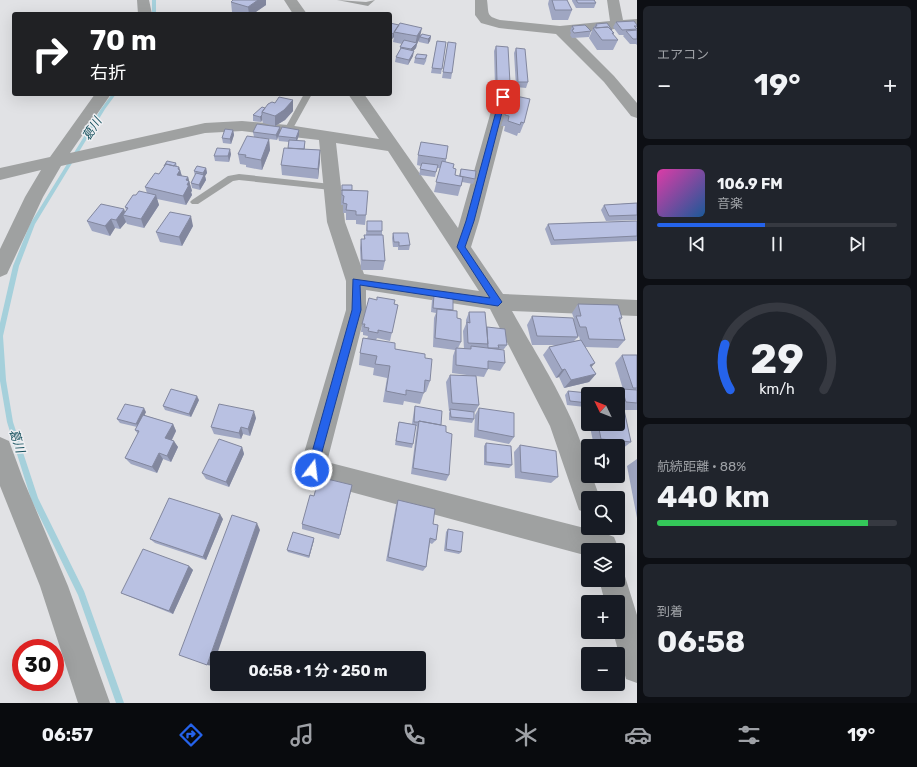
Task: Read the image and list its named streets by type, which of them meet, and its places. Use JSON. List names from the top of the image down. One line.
{"water":["葛川"],"north":"top left","page":{"tile":["エアコン",["航続距離 · 88%","440 km"],["到着","06:58"]],"turn":["70 m","右折"],"heat":["−","19°","+"],"song":["106.9 FM","音楽"],"map_buttons":["+","−"],"limit":"30","trip":"06:58 · 1 分 · 250 m","tabs":["06:57","19°"],"gauge":["29","km/h"]}}
